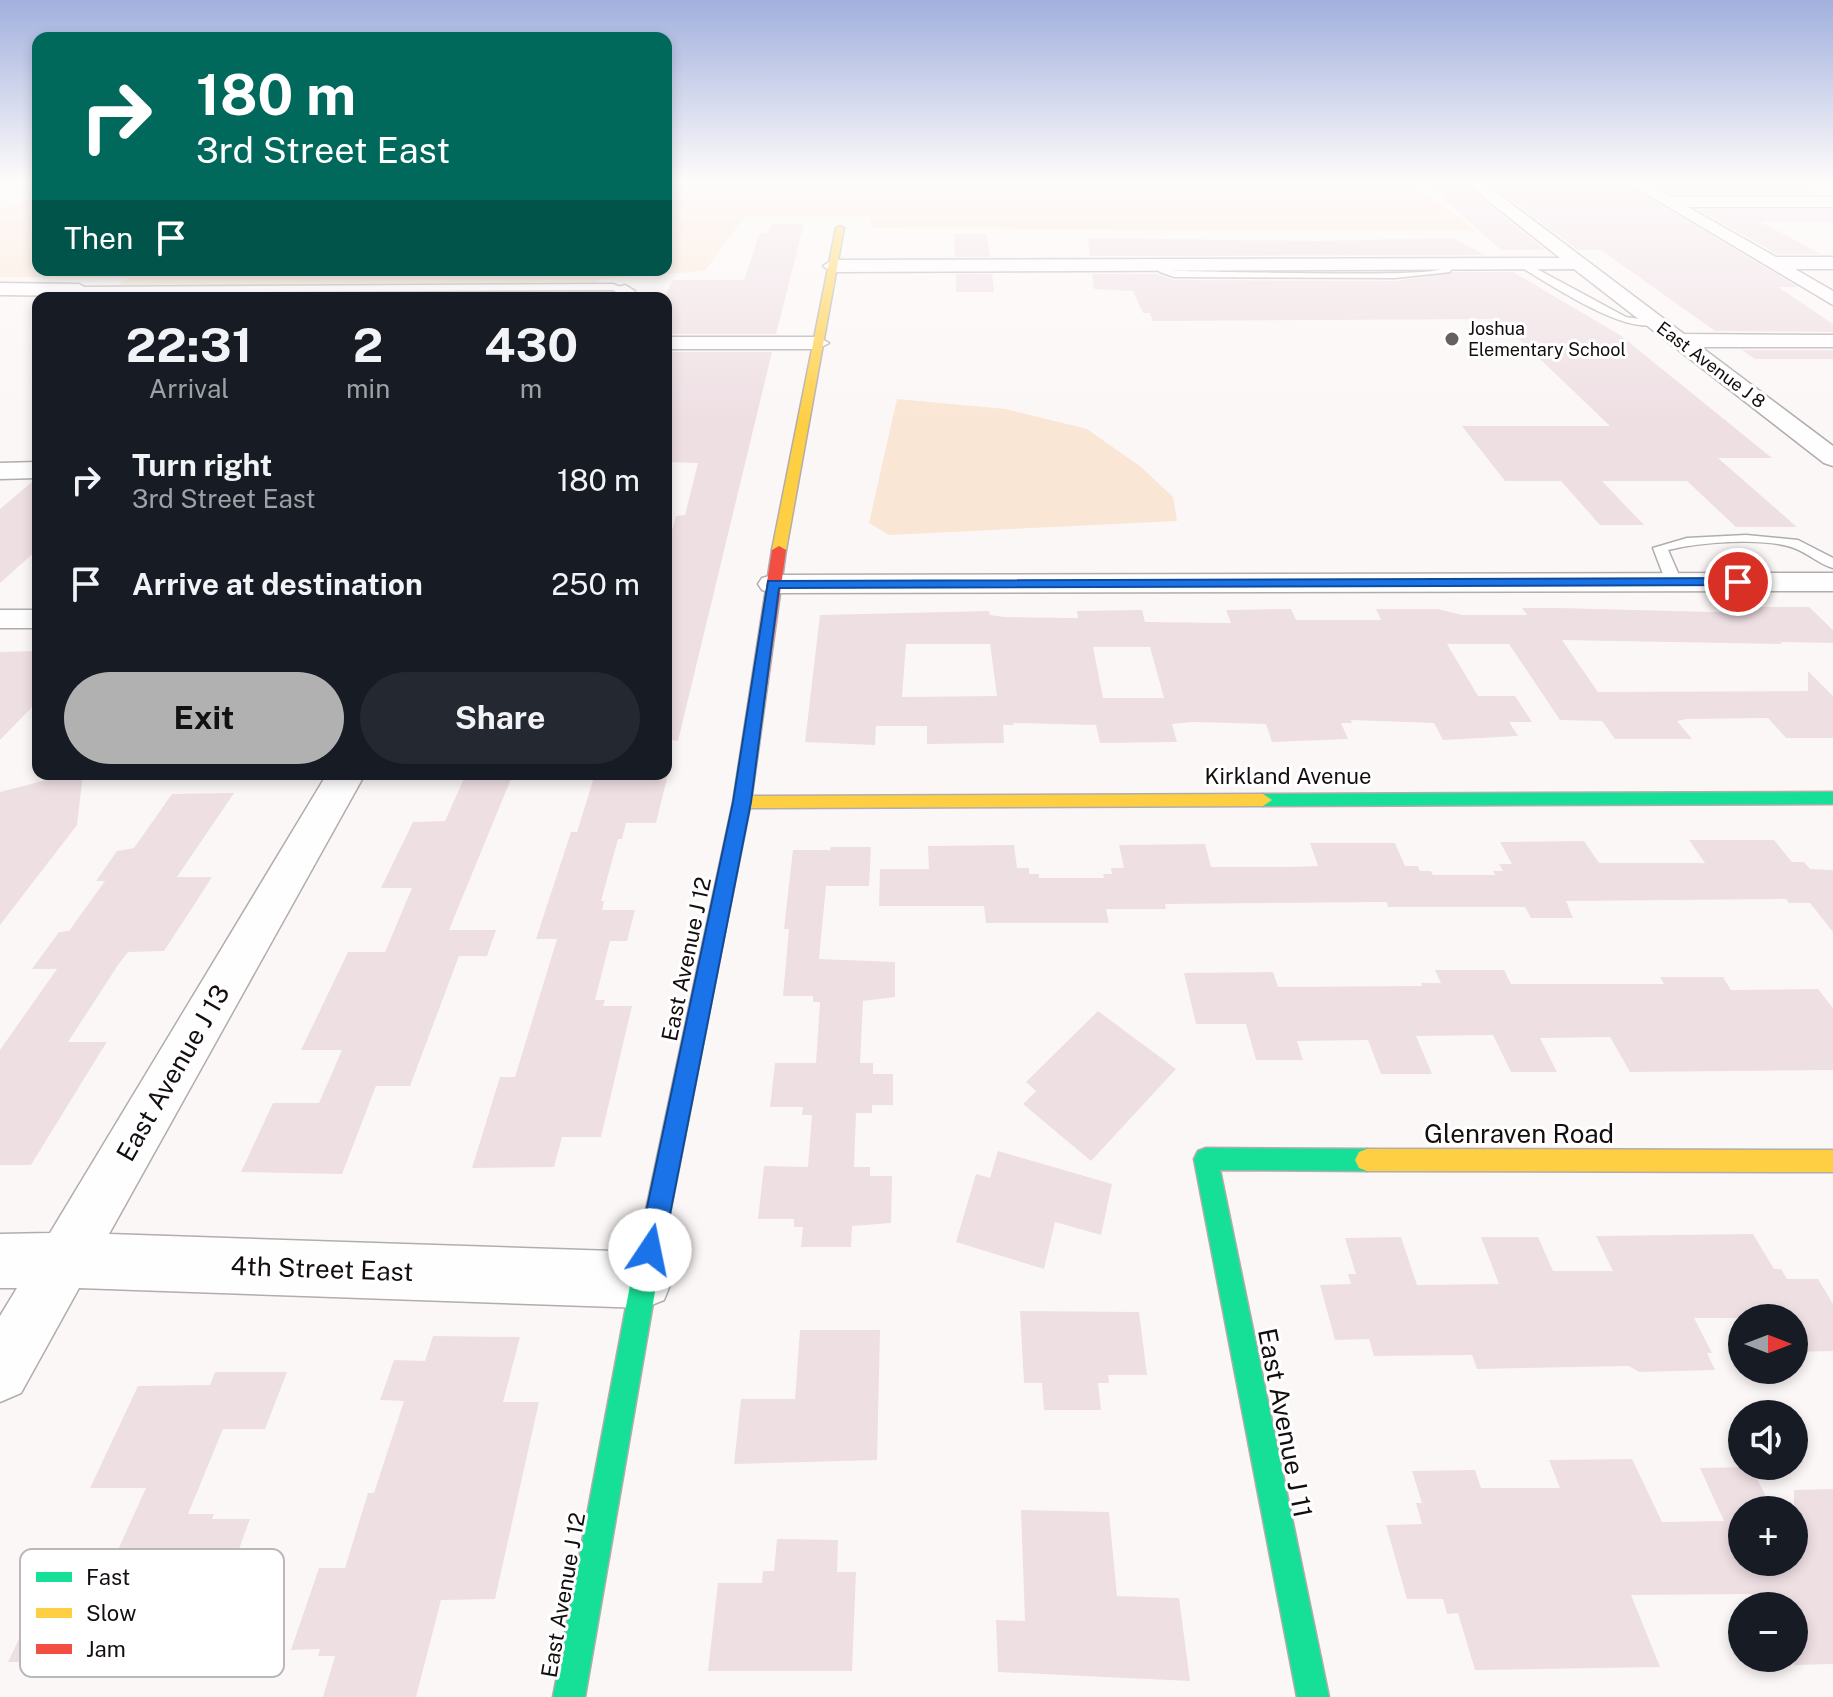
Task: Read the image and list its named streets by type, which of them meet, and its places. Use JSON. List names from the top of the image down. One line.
{"streets":{"street":["East Avenue J 8","Kirkland Avenue","East Avenue J 12","East Avenue J 13","Glenraven Road","4th Street East","East Avenue J 11"]},"crossings":[["Kirkland Avenue","East Avenue J 12"],["East Avenue J 12","4th Street East"],["East Avenue J 13","4th Street East"],["Glenraven Road","East Avenue J 11"]],"places":["Joshua Elementary School"],"legend":["Fast","Slow","Jam"],"north":"right","page":{"turn":["180 m","3rd Street East"],"then":"Then","eta":["22:31","Arrival","2","min","430","m"],"list":[{"name":"Turn right","note":"3rd Street East","value":"180 m"},{"name":"Arrive at destination","value":"250 m"}],"buttons":["Exit","Share"],"map_buttons":["+","−"]}}
